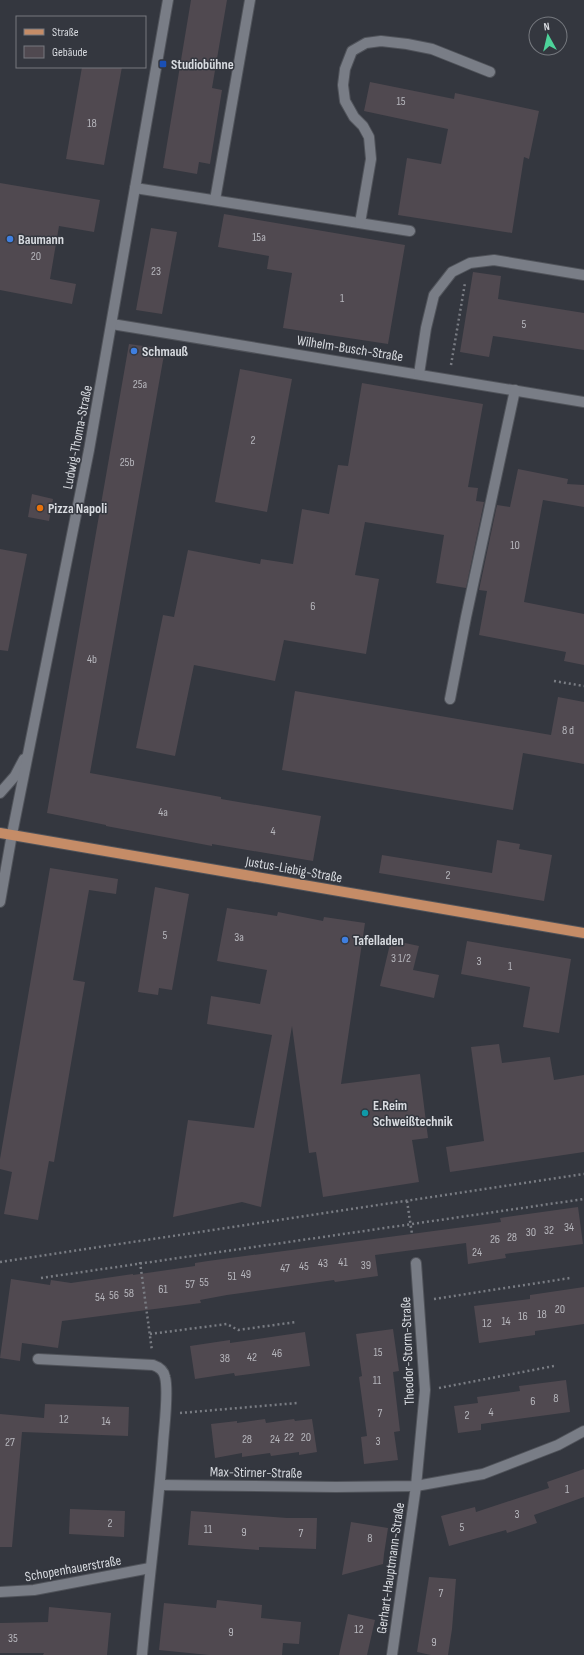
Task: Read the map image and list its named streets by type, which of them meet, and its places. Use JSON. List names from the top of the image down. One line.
{"streets":{"main road":["Justus-Liebig-Straße"],"street":["Wilhelm-Busch-Straße","Ludwig-Thoma-Straße","Theodor-Storm-Straße","Max-Stirner-Straße","Schopenhauerstraße","Gerhart-Hauptmann-Straße"]},"crossings":[["Wilhelm-Busch-Straße","Ludwig-Thoma-Straße"],["Ludwig-Thoma-Straße","Justus-Liebig-Straße"],["Theodor-Storm-Straße","Max-Stirner-Straße"],["Theodor-Storm-Straße","Gerhart-Hauptmann-Straße"],["Max-Stirner-Straße","Gerhart-Hauptmann-Straße"]],"places":{"transit":["Studiobühne"],"other":["Baumann","Schmauß","Pizza Napoli","Tafelladen","E.Reim Schweißtechnik"]},"house_numbers":["15","18","15a","20","23","1","5","25a","2","25b","10","6","4b","8 d","4a","4","2","5","3a","3 1/2","3","1","34","32","30","28","26","24","41","43","39","45","47","49","51","55","57","61","58","56","54","20","18","16","14","12","15","46","42","38","11","8","6","4","7","2","12","14","22","20","28","24","3","27","1","3","2","5","11","9","7","8","7","12","9","35","9"],"legend":["Straße","Gebäude"],"north":"top"}
